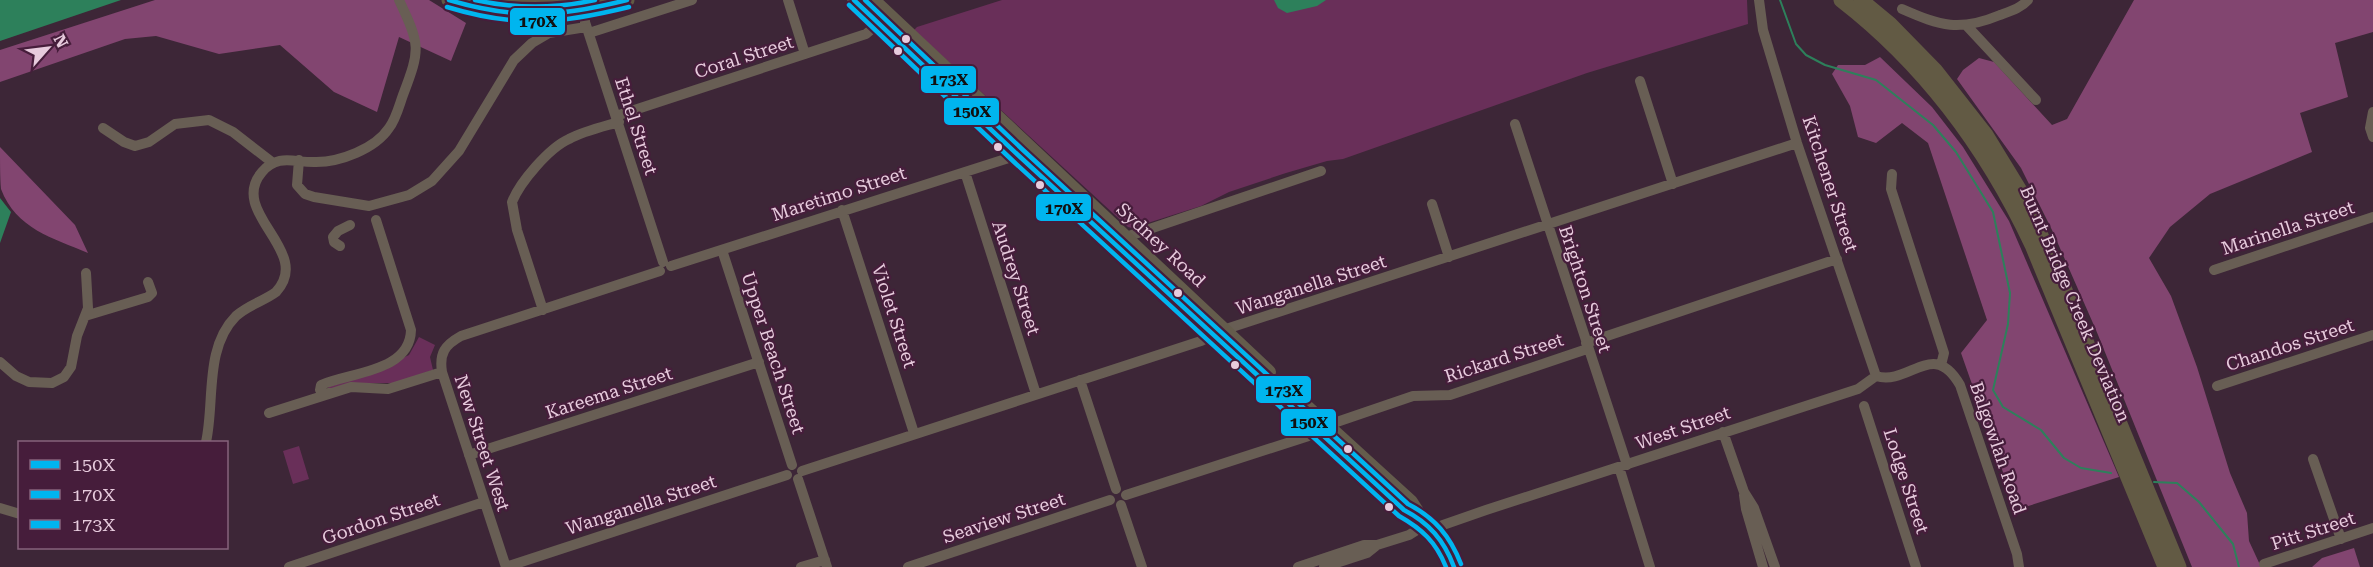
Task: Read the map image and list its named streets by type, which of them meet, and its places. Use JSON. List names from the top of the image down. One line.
{"streets":{"highway":["Burnt Bridge Creek Deviation"],"main road":["Sydney Road"],"street":["Coral Street","Ethel Street","Kitchener Street","Maretimo Street","Marinella Street","Audrey Street","Wanganella Street","Brighton Street","Violet Street","Chandos Street","Upper Beach Street","Rickard Street","Kareema Street","West Street","New Street West","Balgowlah Road","Lodge Street","Seaview Street","Gordon Street","Pitt Street"]},"crossings":[["Coral Street","Ethel Street"],["Coral Street","Maretimo Street"],["Coral Street","Sydney Road"],["Ethel Street","Maretimo Street"],["Kitchener Street","Wanganella Street"],["Kitchener Street","Rickard Street"],["Kitchener Street","West Street"],["Maretimo Street","Sydney Road"],["Maretimo Street","Audrey Street"],["Maretimo Street","Violet Street"],["Maretimo Street","Upper Beach Street"],["Maretimo Street","New Street West"],["Sydney Road","Wanganella Street"],["Sydney Road","Rickard Street"],["Sydney Road","West Street"],["Audrey Street","Wanganella Street"],["Wanganella Street","Brighton Street"],["Wanganella Street","Violet Street"],["Wanganella Street","Upper Beach Street"],["Wanganella Street","New Street West"],["Brighton Street","Rickard Street"],["Brighton Street","West Street"],["Upper Beach Street","Kareema Street"],["Kareema Street","New Street West"],["West Street","Balgowlah Road"],["New Street West","Gordon Street"]],"lines":["transit line 150X","transit line 173X","transit line 170X"],"legend":["150X","170X","173X"],"north":"top right"}
